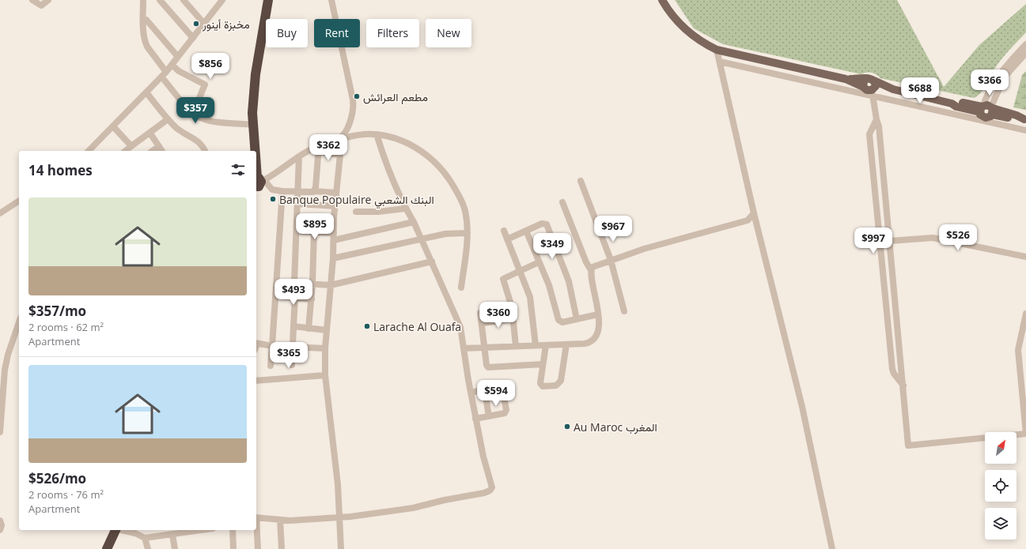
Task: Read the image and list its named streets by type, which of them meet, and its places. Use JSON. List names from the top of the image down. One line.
{"places":["مخبزة أينور","مطعم العرائش","Banque Populaire البنك الشعبي","Larache Al Ouafa","Au Maroc المغرب"],"north":"top right","page":{"chip":["Buy","Rent","Filters","New"],"price":["$856","$366","$688","$357","$362","$895","$967","$526","$997","$349","$493","$360","$365","$594"],"heading":"14 homes","list":[{"name":"$357/mo","note":"2 rooms · 62 m² · Apartment"},{"name":"$526/mo","note":"2 rooms · 76 m² · Apartment"}]}}
